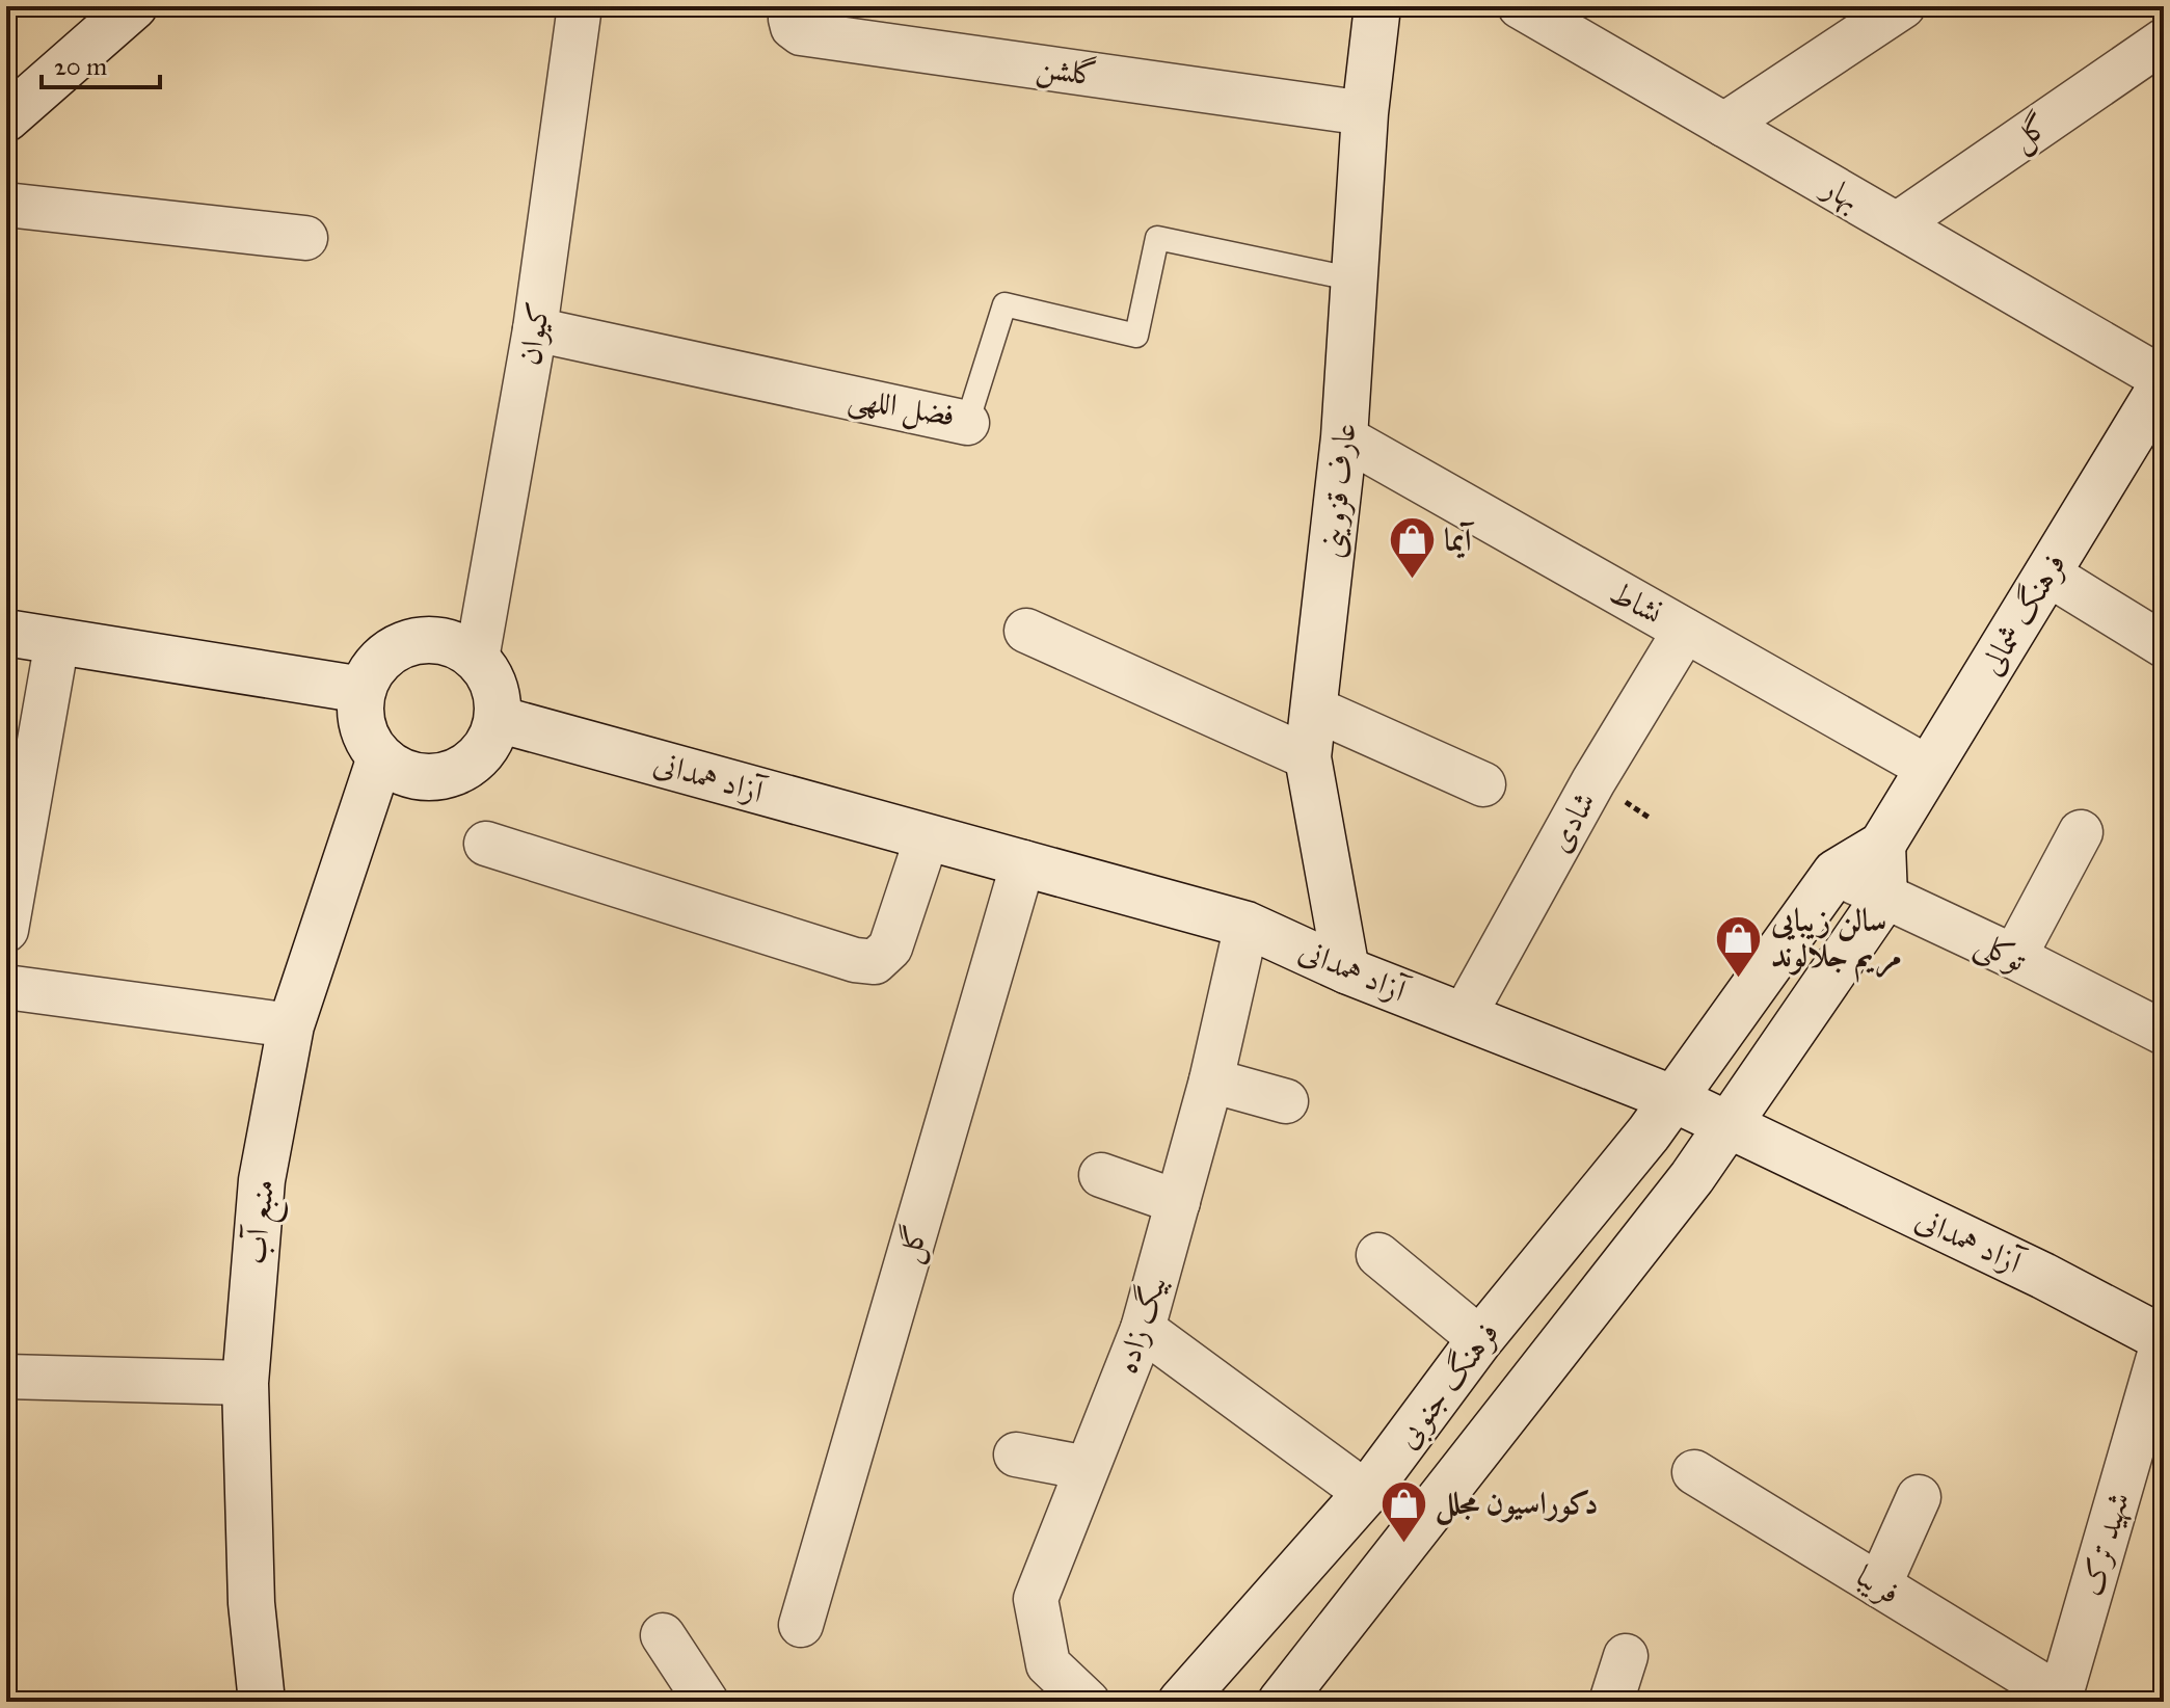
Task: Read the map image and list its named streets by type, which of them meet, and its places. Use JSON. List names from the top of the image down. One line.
{"streets":{"street":["گلشن","گل","بهار","کیوان","فضل اللهی","عارف قزوینی","نشاط","فرهنگ شمالی","آزاد همدانی","شادی","توکلی","منبع آب","بیگ زاده","فرهنگ جنوبی","شهید ترک","فریبا"]},"crossings":[["گلشن","عارف قزوینی"],["گل","بهار"],["گل","آزاد همدانی"],["بهار","فرهنگ شمالی"],["کیوان","فضل اللهی"],["کیوان","آزاد همدانی"],["کیوان","منبع آب"],["فضل اللهی","عارف قزوینی"],["عارف قزوینی","نشاط"],["عارف قزوینی","آزاد همدانی"],["نشاط","فرهنگ شمالی"],["نشاط","شادی"],["فرهنگ شمالی","آزاد همدانی"],["فرهنگ شمالی","توکلی"],["فرهنگ شمالی","فرهنگ جنوبی"],["آزاد همدانی","شادی"],["آزاد همدانی","منبع آب"],["آزاد همدانی","بیگ زاده"],["آزاد همدانی","فرهنگ جنوبی"],["آزاد همدانی","شهید ترک"],["شهید ترک","فریبا"]],"places":{"shop":["آيما","سالن زیبایی مریم جلالوند","دکوراسیون مجلل"]},"scale_bar":"20 m"}
